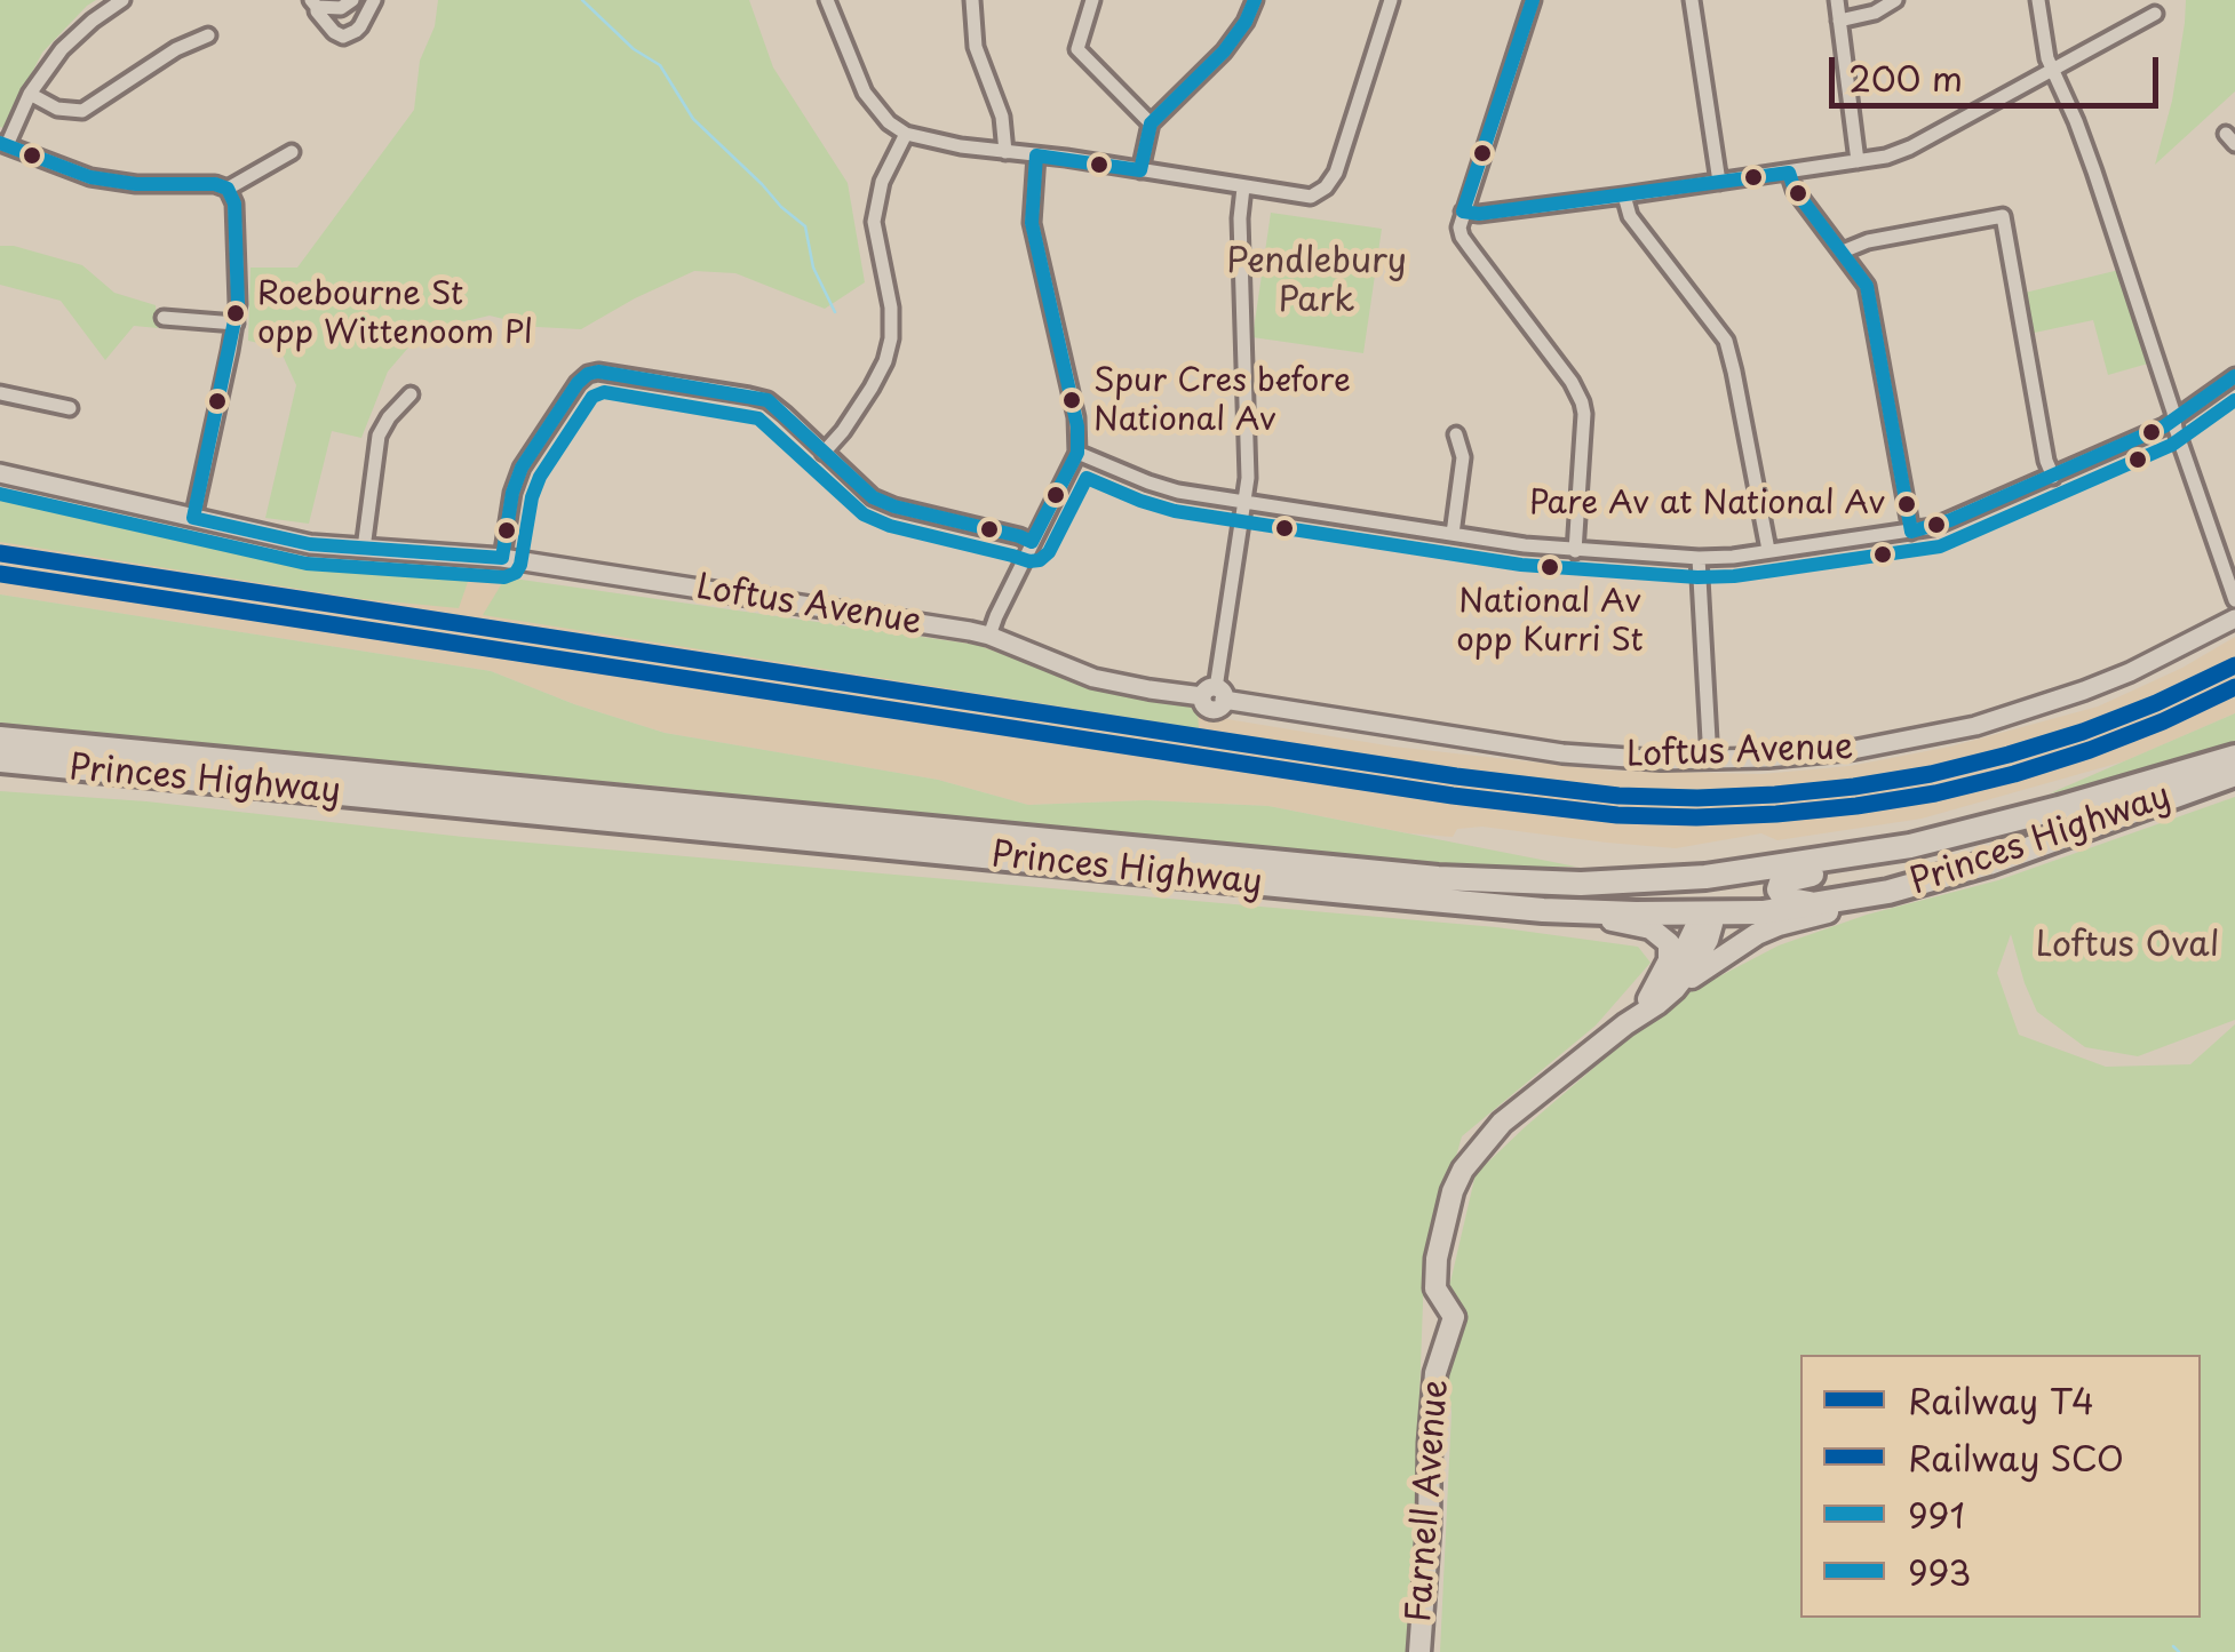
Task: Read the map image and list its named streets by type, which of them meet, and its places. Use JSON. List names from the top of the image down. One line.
{"streets":{"highway":["Princes Highway"],"main road":["Farnell Avenue"],"street":["Loftus Avenue"]},"crossings":[["Princes Highway","Farnell Avenue"]],"parks":["Pendlebury Park","Loftus Oval"],"places":["Roebourne St opp Wittenoom Pl","Spur Cres before National Av","Pare Av at National Av","National Av opp Kurri St"],"lines":["transit line 991","transit line 993","rail line T4","rail line SCO"],"legend":["Railway T4","Railway SCO","991","993"],"scale_bar":"200 m"}
